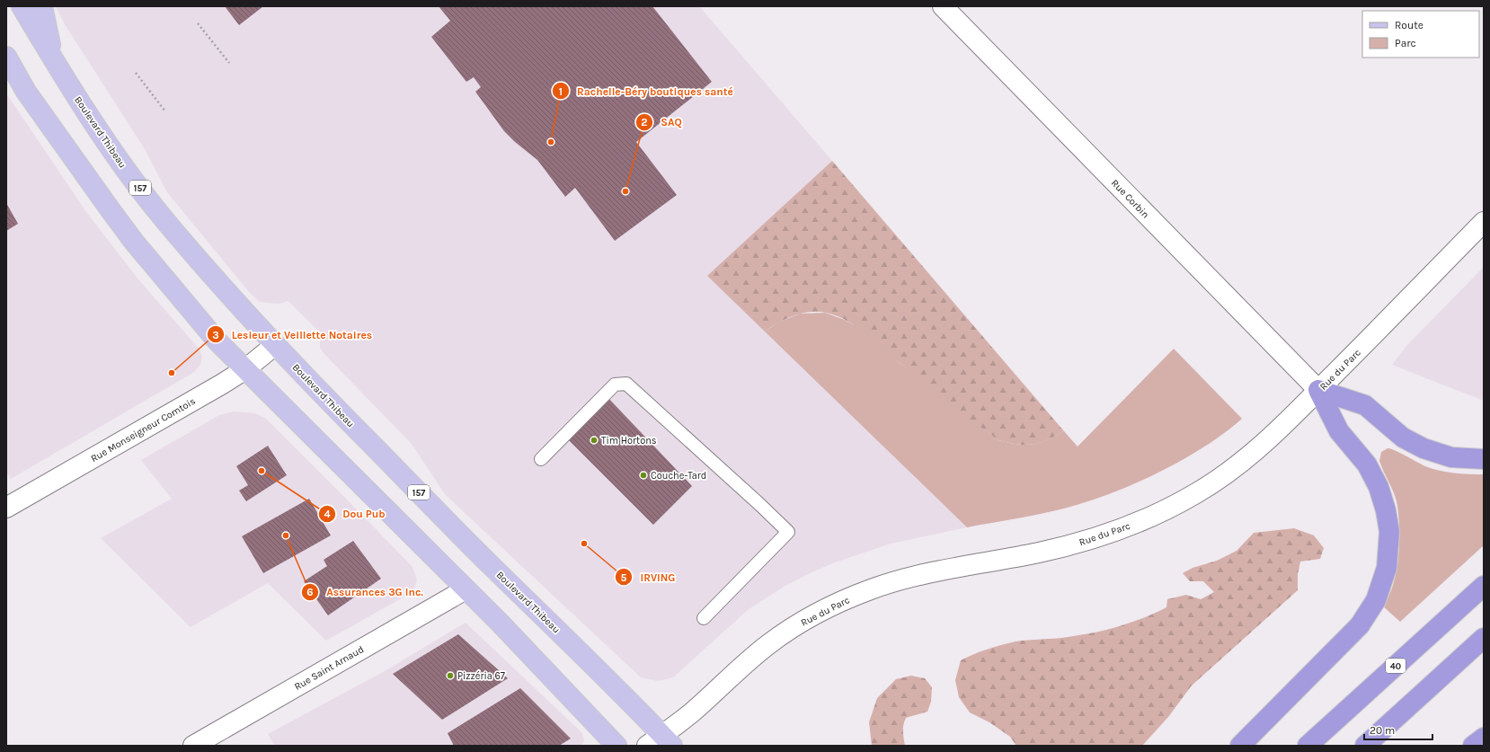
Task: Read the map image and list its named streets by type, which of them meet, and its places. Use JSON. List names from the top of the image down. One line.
{"streets":{"highway":["40"],"main road":["Boulevard Thibeau","157"],"street":["Rue Corbin","Rue du Parc","Rue Monseigneur Comtois","Rue Saint Arnaud"]},"crossings":[["Boulevard Thibeau","Rue du Parc"],["Boulevard Thibeau","Rue Monseigneur Comtois"],["Rue Corbin","Rue du Parc"]],"places":["Rachelle-Béry boutiques santé","SAQ","Lesieur et Veillette Notaires","Tim Hortons","Dou Pub","Couche-Tard","Assurances 3G Inc.","IRVING","Pizzéria 67"],"legend":["Route","Parc"],"scale_bar":"20 m"}
